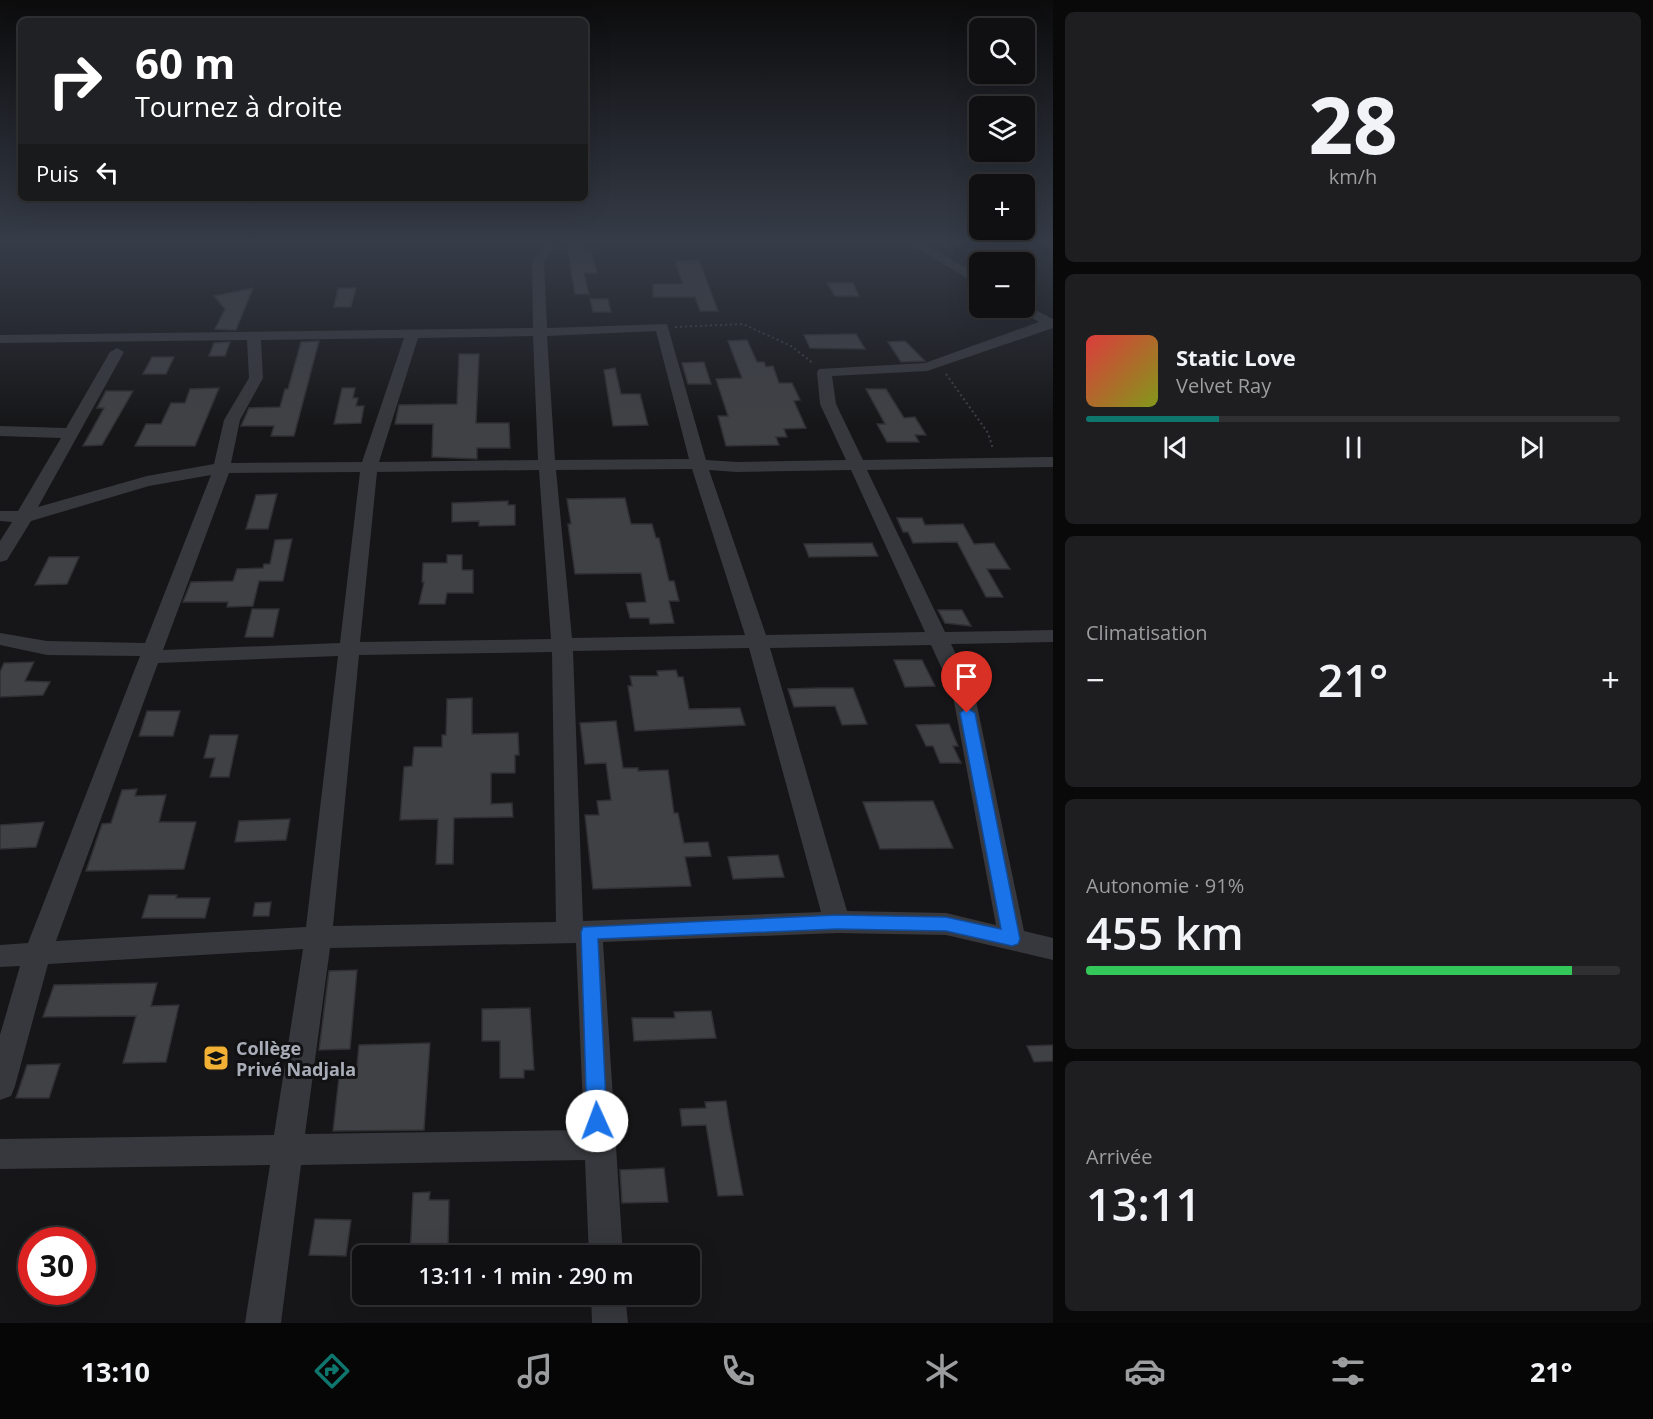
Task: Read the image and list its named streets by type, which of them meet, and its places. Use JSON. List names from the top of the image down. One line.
{"places":{"school or university":["Collège Privé Nadjala"]},"page":{"tile":[["28","km/h"],"Climatisation",["Autonomie · 91%","455 km"],["Arrivée","13:11"]],"map_buttons":["+","−"],"turn":["60 m","Tournez à droite"],"then":"Puis","song":["Static Love","Velvet Ray"],"heat":["−","21°","+"],"limit":"30","trip":"13:11 · 1 min · 290 m","tabs":["13:10","21°"]}}
